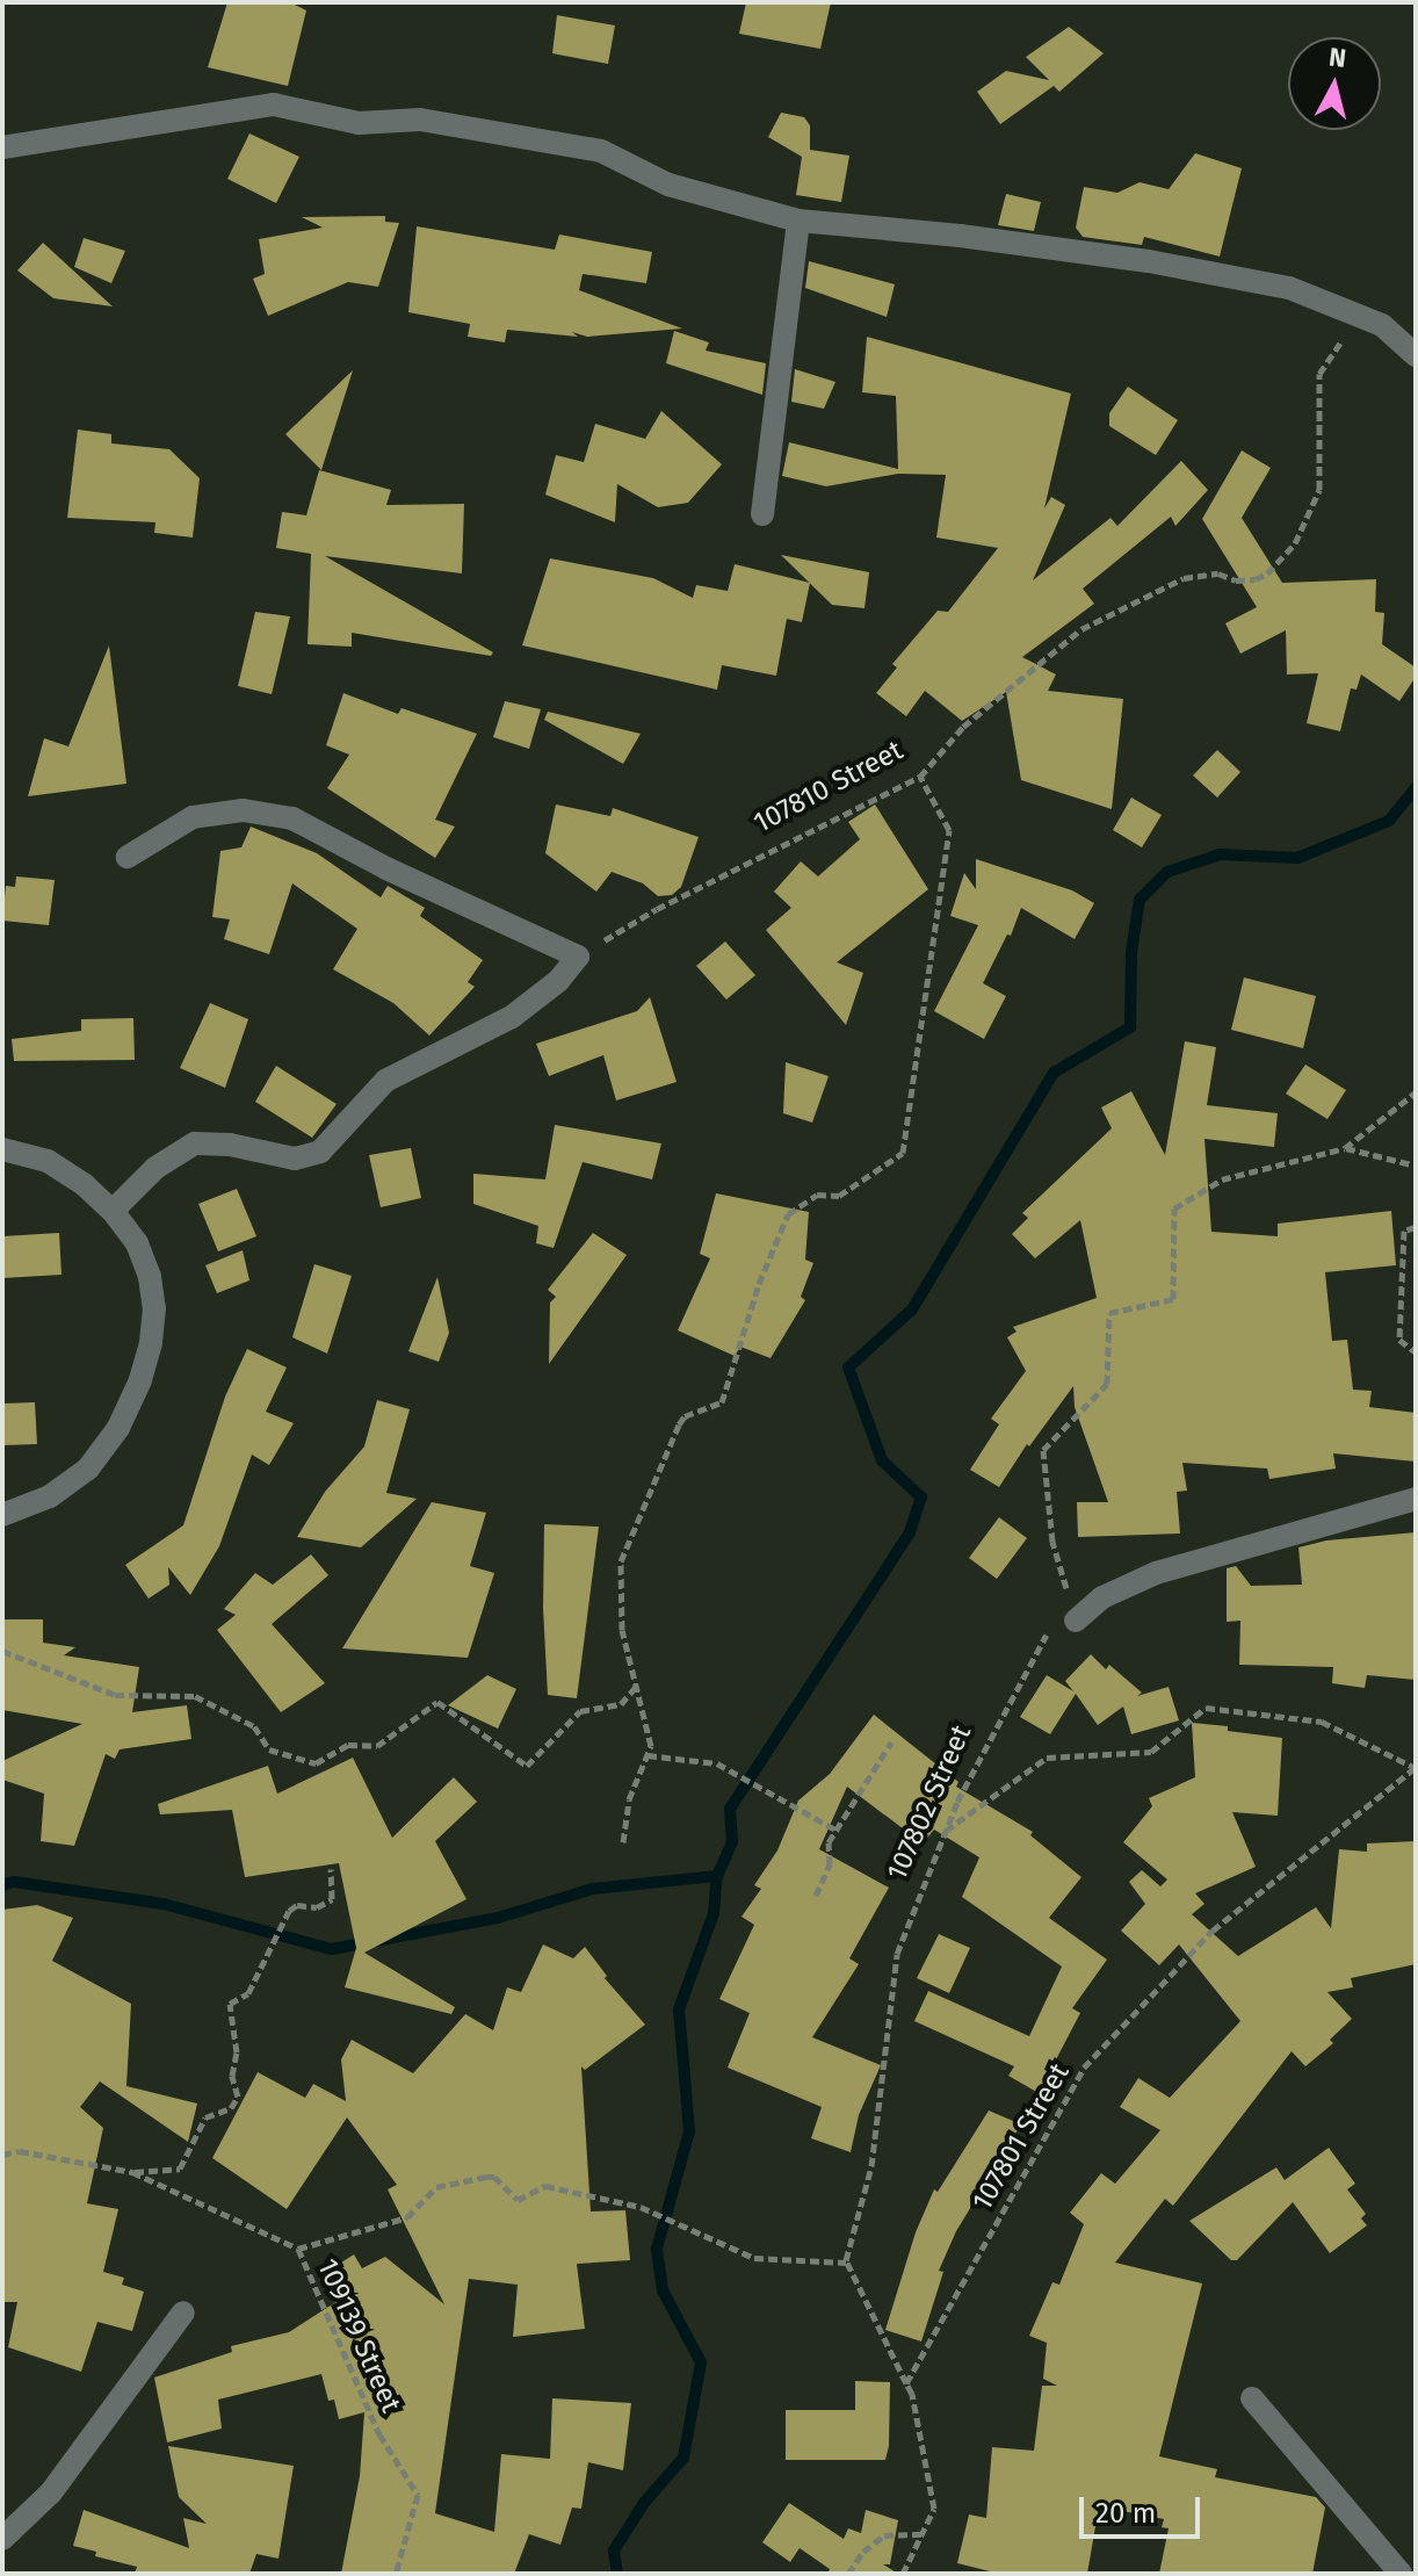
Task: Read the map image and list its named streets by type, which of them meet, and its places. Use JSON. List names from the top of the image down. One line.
{"streets":{"path":["107810 Street","107802 Street","107801 Street","109139 Street"]},"scale_bar":"20 m","north":"top"}
